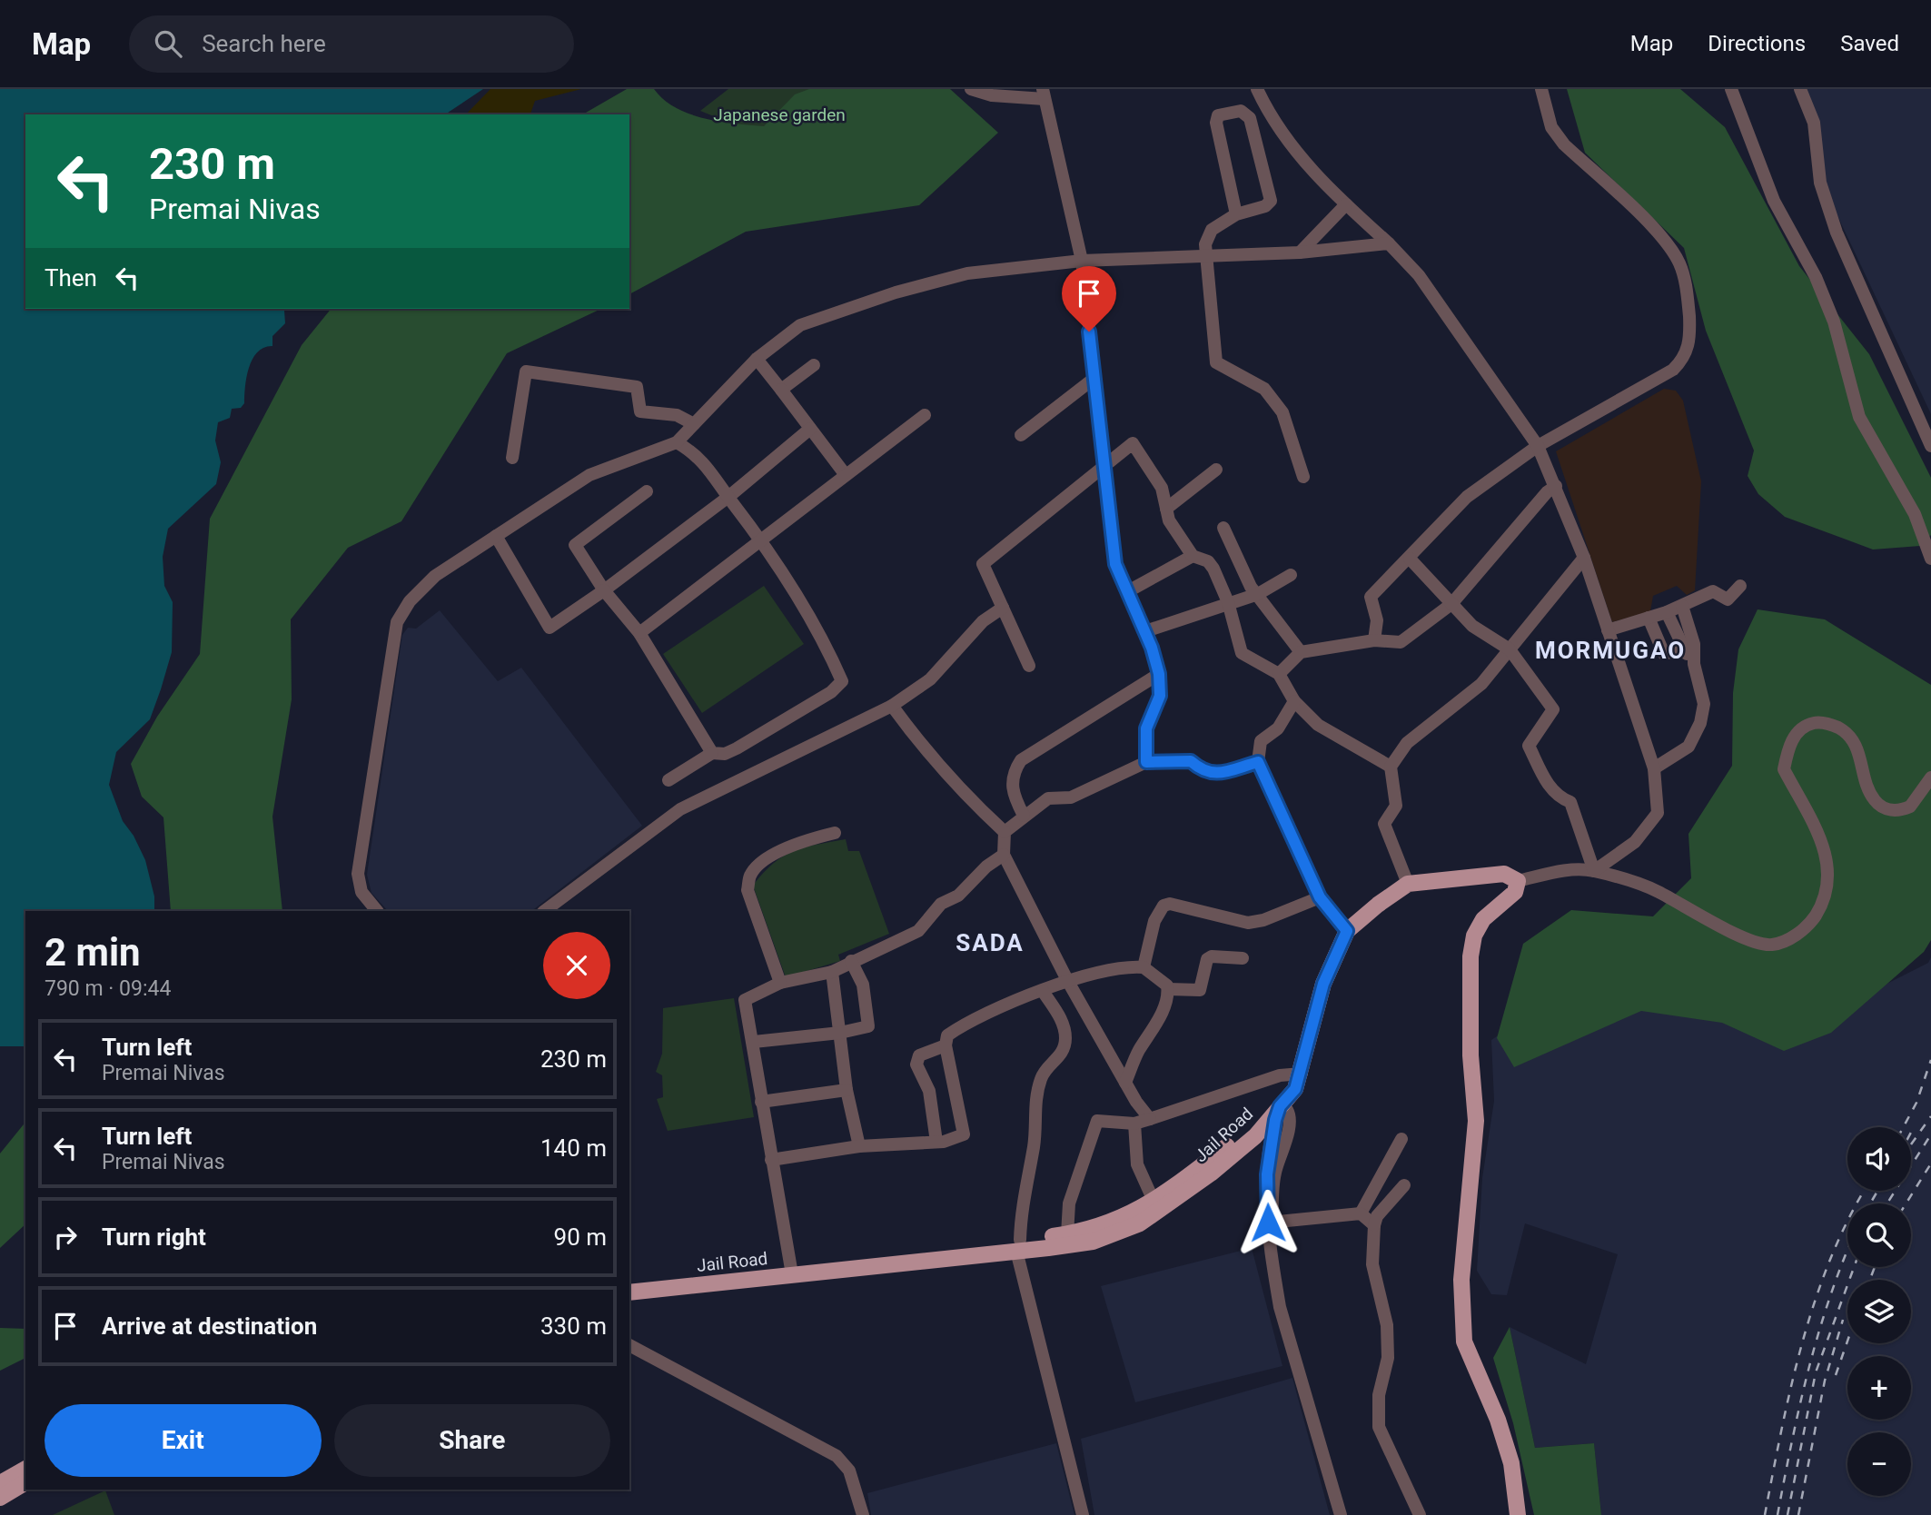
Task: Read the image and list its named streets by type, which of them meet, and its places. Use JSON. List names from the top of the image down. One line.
{"streets":{"main road":["Jail Road"]},"districts":["MORMUGAO","SADA"],"parks":["Japanese garden"],"page":{"header":"Map","search":"Search here","nav":["Map","Directions","Saved"],"turn":["230 m","Premai Nivas"],"then":"Then","heading":["2 min","790 m · 09:44"],"list":[{"name":"Turn left","note":"Premai Nivas","value":"230 m"},{"name":"Turn left","note":"Premai Nivas","value":"140 m"},{"name":"Turn right","value":"90 m"},{"name":"Arrive at destination","value":"330 m"}],"map_buttons":["+","−"],"buttons":["Exit","Share"]}}
